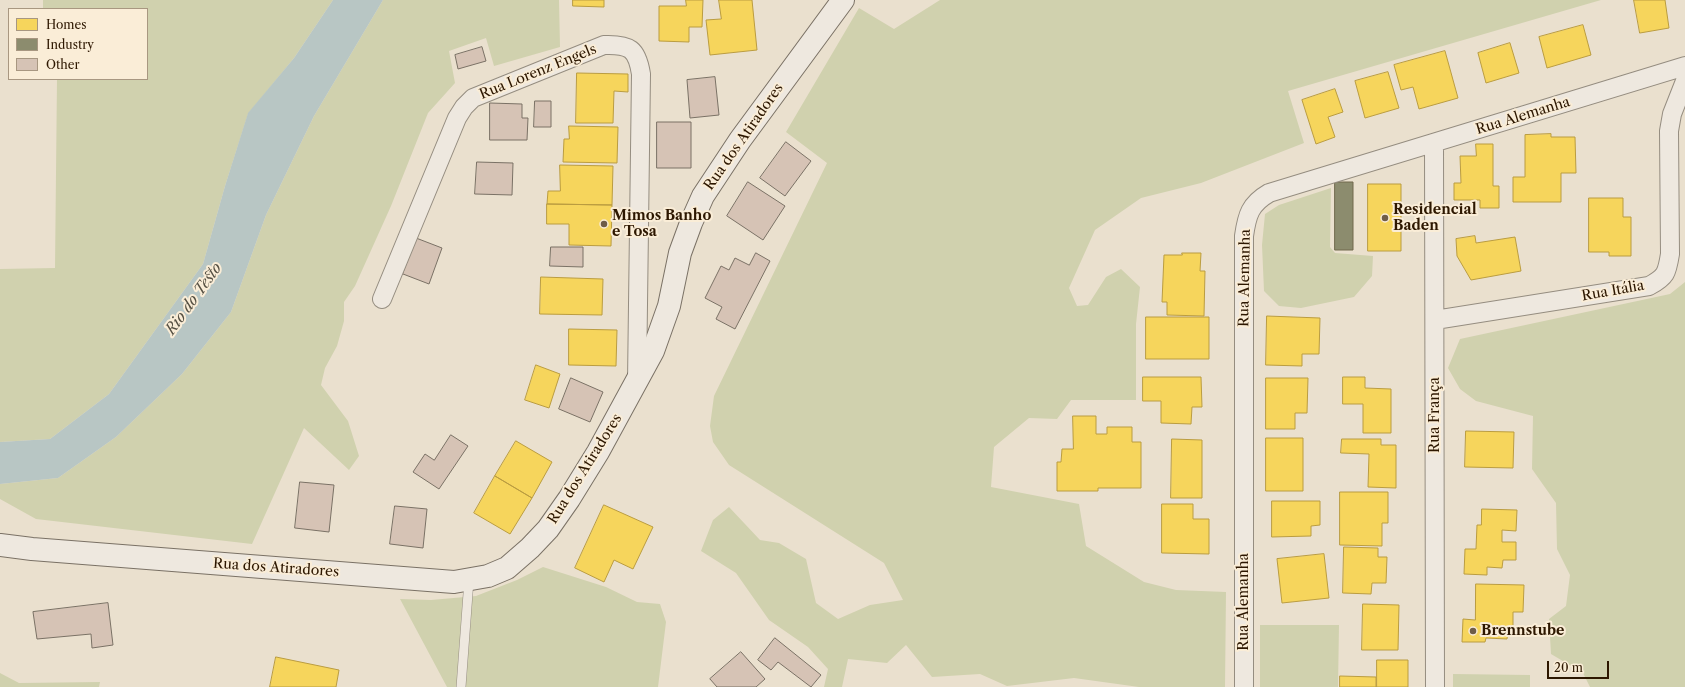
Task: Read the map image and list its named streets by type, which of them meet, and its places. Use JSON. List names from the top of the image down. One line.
{"streets":{"street":["Rua Lorenz Engels","Rua Alemanha","Rua dos Atiradores","Rua Itália","Rua França"]},"crossings":[["Rua Lorenz Engels","Rua dos Atiradores"],["Rua Alemanha","Rua França"],["Rua Itália","Rua França"]],"water":["Rio do Testo"],"places":["Residencial Baden","Mimos Banho e Tosa","Brennstube"],"legend":["Homes","Industry","Other"],"scale_bar":"20 m"}
